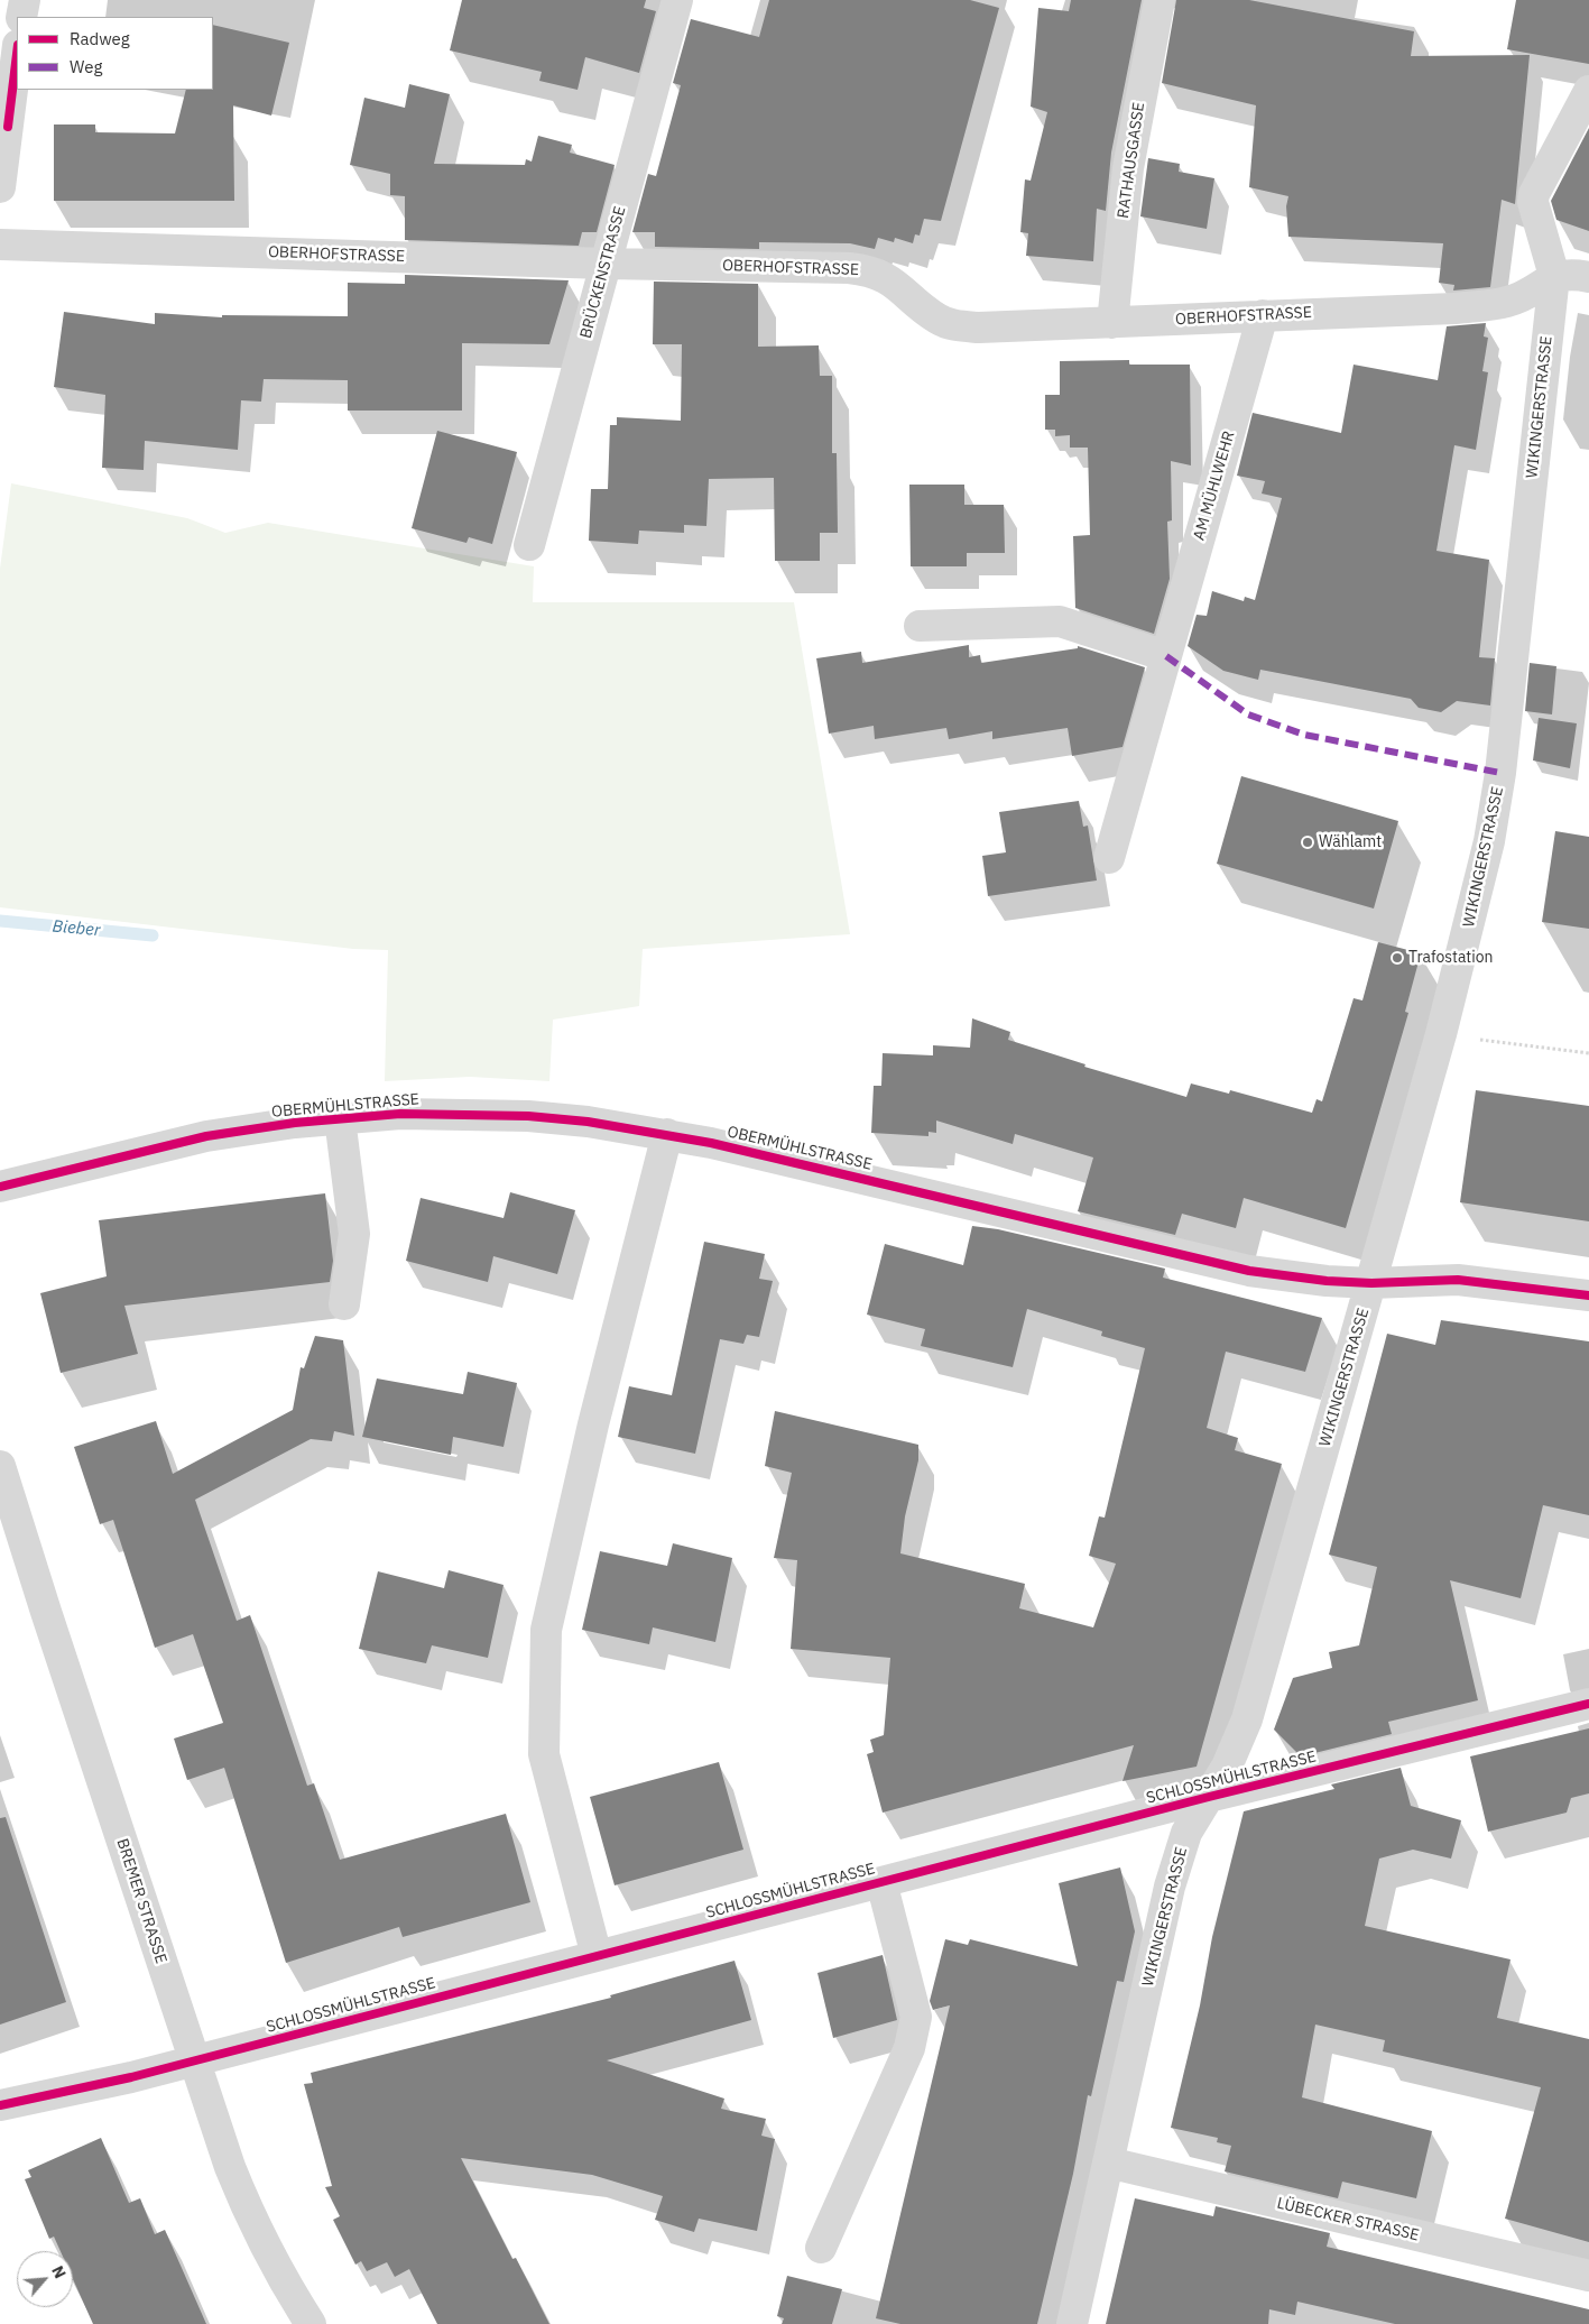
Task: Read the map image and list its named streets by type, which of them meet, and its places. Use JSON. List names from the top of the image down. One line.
{"streets":{"street":["RATHAUSGASSE","OBERHOFSTRASSE","BRÜCKENSTRASSE","WIKINGERSTRASSE","AM MÜHLWEHR","OBERMÜHLSTRASSE","SCHLOSSMÜHLSTRASSE","BREMER STRASSE","LÜBECKER STRASSE"]},"crossings":[["RATHAUSGASSE","OBERHOFSTRASSE"],["OBERHOFSTRASSE","BRÜCKENSTRASSE"],["OBERHOFSTRASSE","WIKINGERSTRASSE"],["OBERHOFSTRASSE","AM MÜHLWEHR"],["WIKINGERSTRASSE","OBERMÜHLSTRASSE"],["WIKINGERSTRASSE","SCHLOSSMÜHLSTRASSE"],["WIKINGERSTRASSE","LÜBECKER STRASSE"],["SCHLOSSMÜHLSTRASSE","BREMER STRASSE"]],"water":["Bieber"],"places":["Wählamt","Trafostation"],"legend":["Radweg","Weg"],"north":"top right"}
